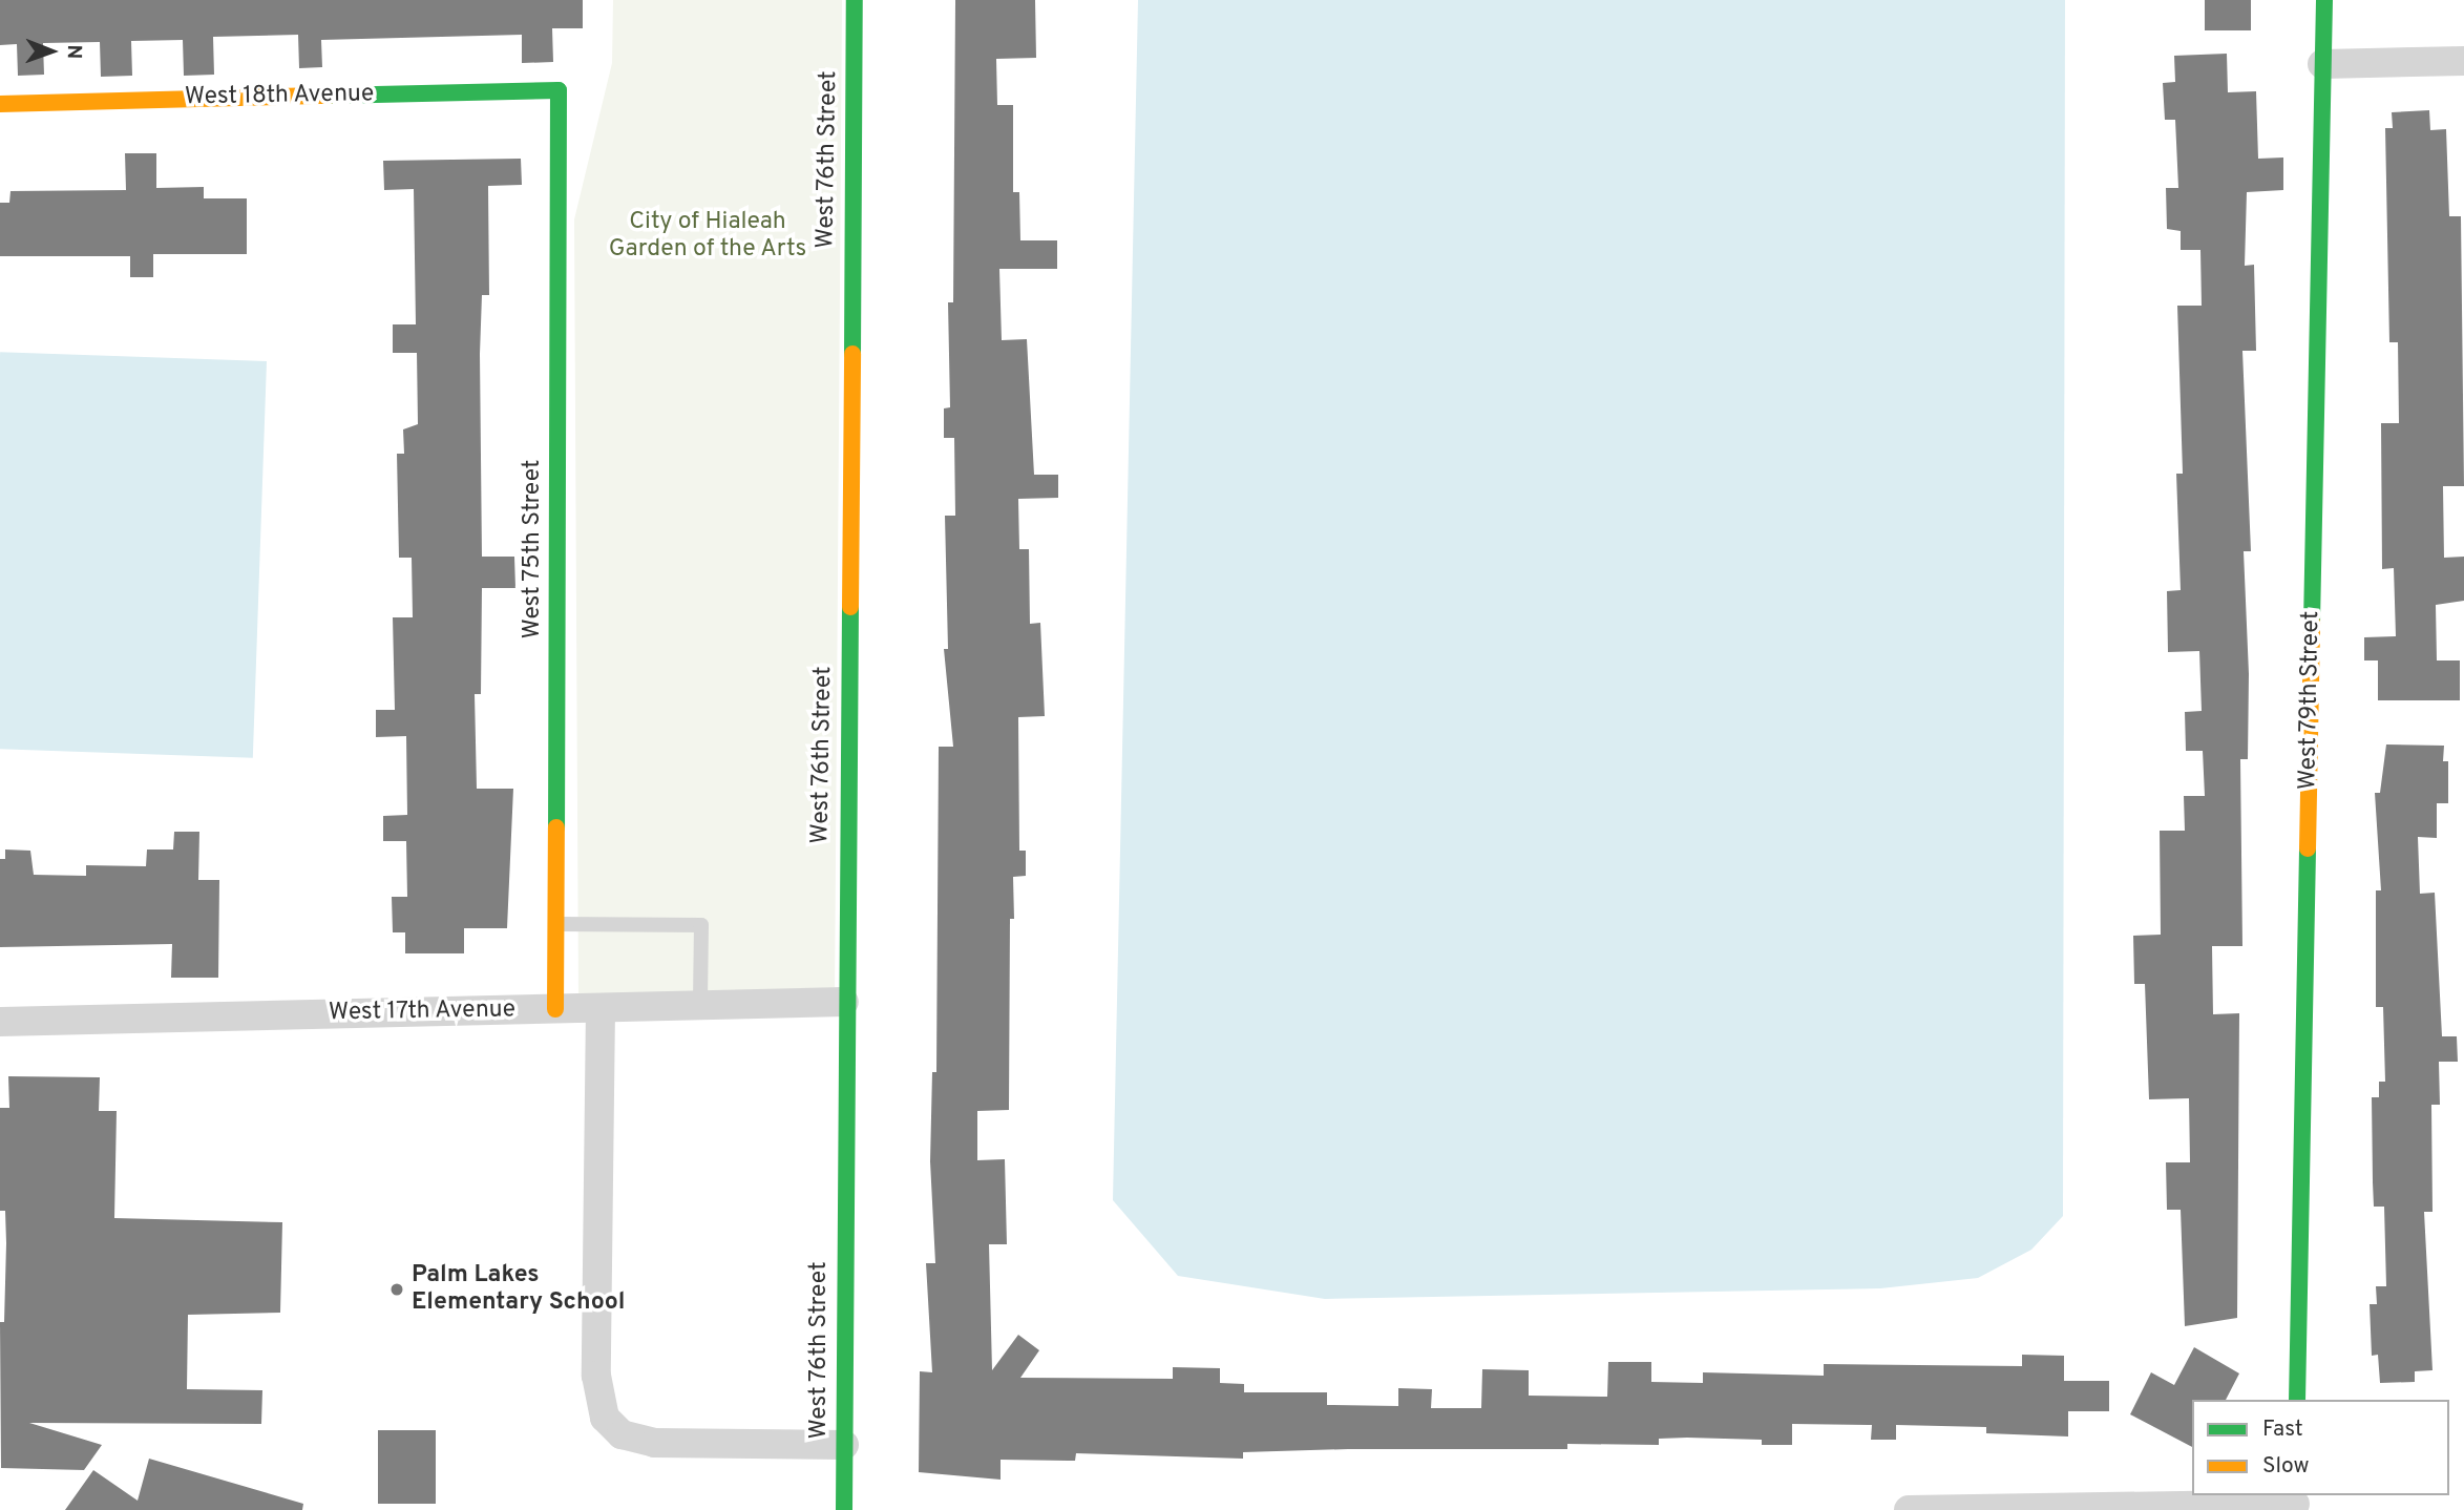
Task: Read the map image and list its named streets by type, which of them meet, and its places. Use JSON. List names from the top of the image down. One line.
{"streets":{"street":["West 18th Avenue","West 76th Street","West 75th Street","West 79th Street","West 17th Avenue"]},"crossings":[["West 18th Avenue","West 75th Street"],["West 76th Street","West 17th Avenue"],["West 75th Street","West 17th Avenue"]],"parks":["City of Hialeah Garden of the Arts"],"places":["Palm Lakes Elementary School"],"legend":["Fast","Slow"],"north":"right"}
